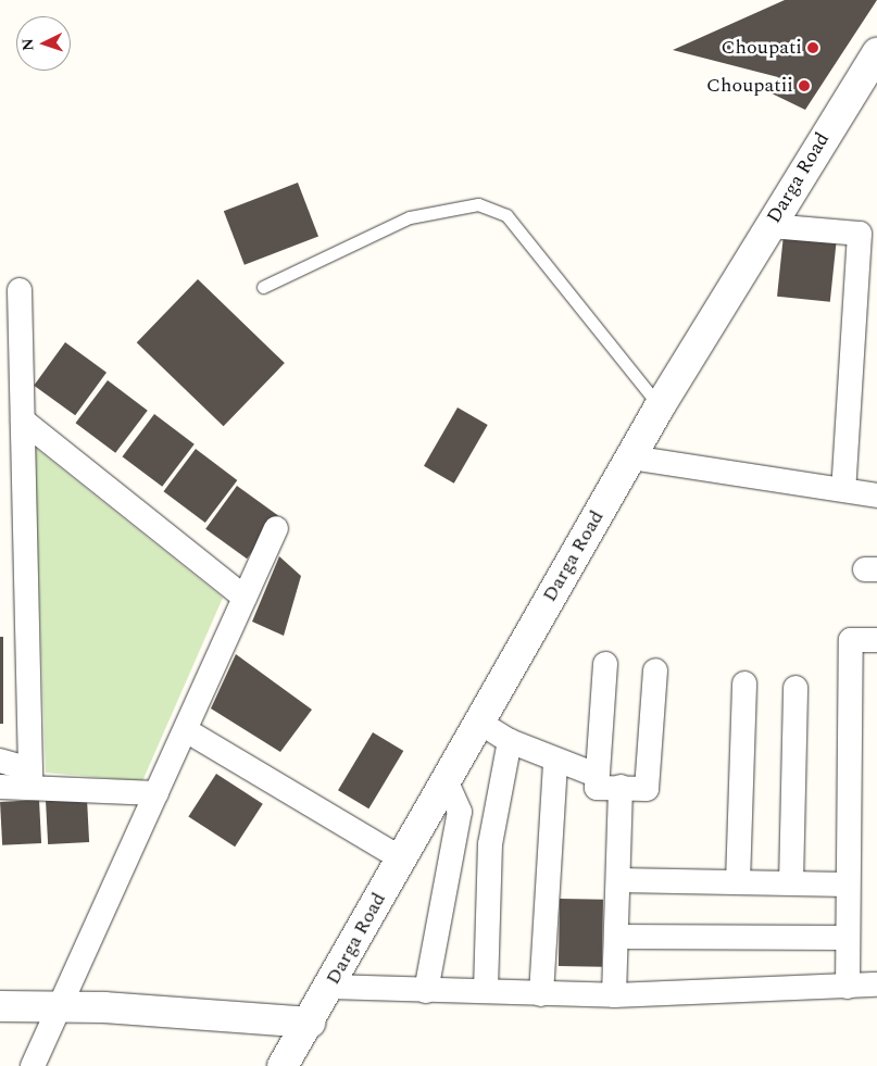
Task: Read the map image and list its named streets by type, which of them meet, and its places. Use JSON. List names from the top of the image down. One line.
{"streets":{"street":["Darga Road"]},"places":["Choupati","Choupatii"],"north":"left"}
